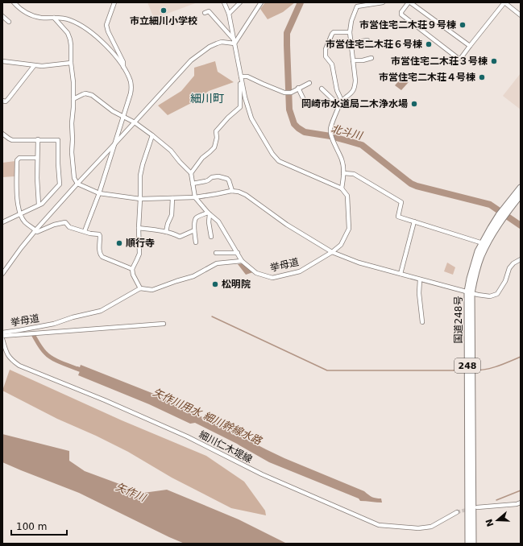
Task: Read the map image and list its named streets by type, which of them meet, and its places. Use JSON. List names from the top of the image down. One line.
{"streets":{"highway":["国道248号","248"],"street":["挙母道","細川仁木堤線"]},"districts":["細川町"],"water":["北斗川","矢作川用水 細川幹線水路","矢作川"],"places":["市立細川小学校","市営住宅二木荘９号棟","市営住宅二木荘６号棟","市営住宅二木荘３号棟","市営住宅二木荘４号棟","岡崎市水道局二木浄水場","順行寺","松明院"],"scale_bar":"100 m","north":"left"}
